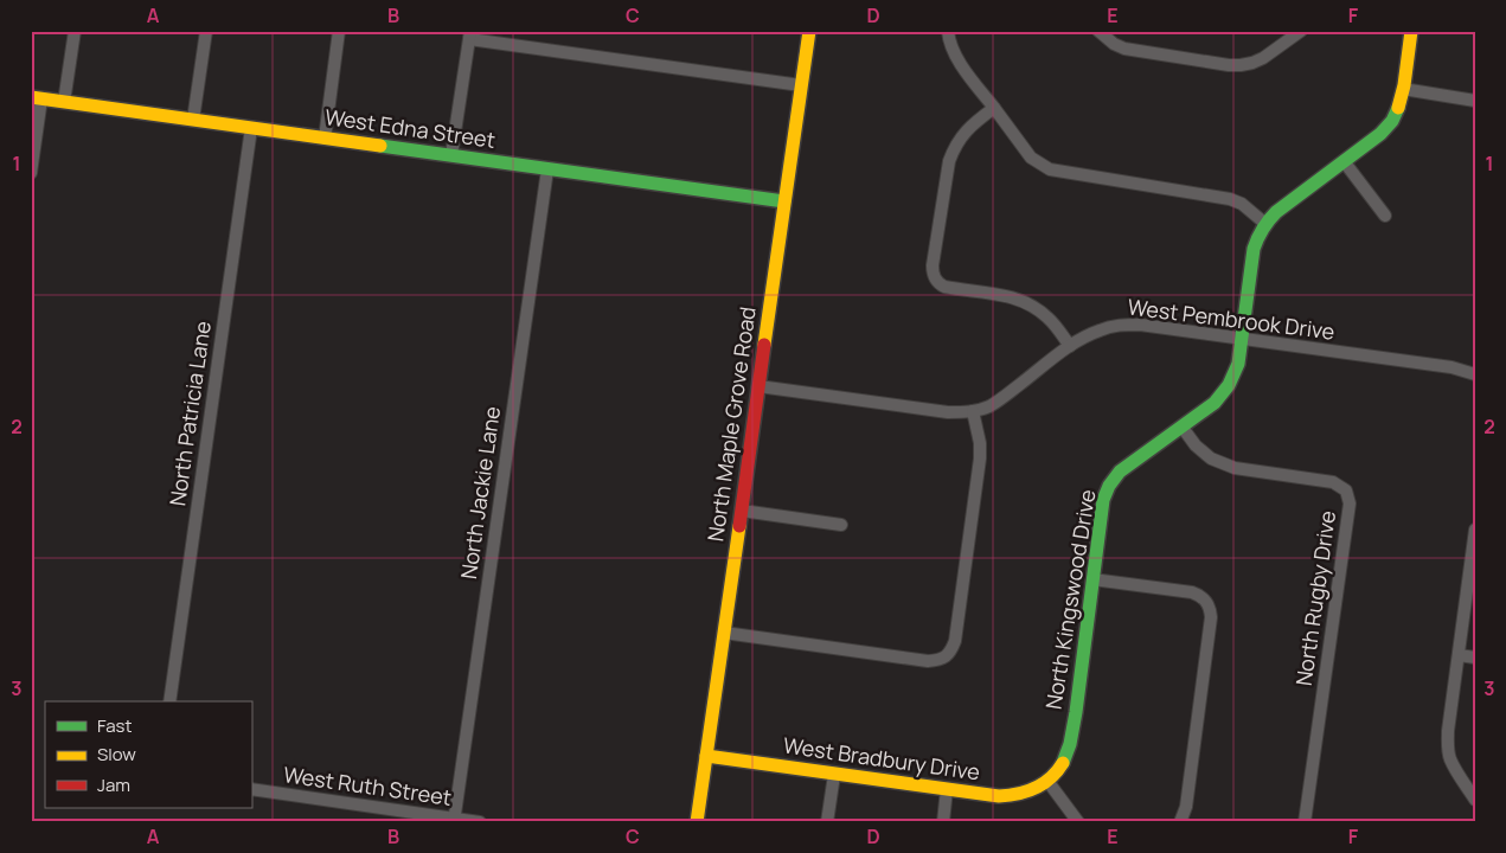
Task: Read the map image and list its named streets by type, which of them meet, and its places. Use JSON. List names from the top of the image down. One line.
{"streets":{"street":["West Edna Street","West Pembrook Drive","North Patricia Lane","North Maple Grove Road","North Jackie Lane","North Rugby Drive","North Kingswood Drive","West Bradbury Drive","West Ruth Street"]},"crossings":[["West Edna Street","North Patricia Lane"],["West Edna Street","North Maple Grove Road"],["West Edna Street","North Jackie Lane"],["West Pembrook Drive","North Maple Grove Road"],["West Pembrook Drive","North Kingswood Drive"],["North Maple Grove Road","West Bradbury Drive"],["North Jackie Lane","West Ruth Street"],["North Rugby Drive","North Kingswood Drive"],["North Kingswood Drive","West Bradbury Drive"]],"legend":["Fast","Slow","Jam"],"grid":{"columns":["A","B","C","D","E","F"],"rows":["1","2","3"]}}
